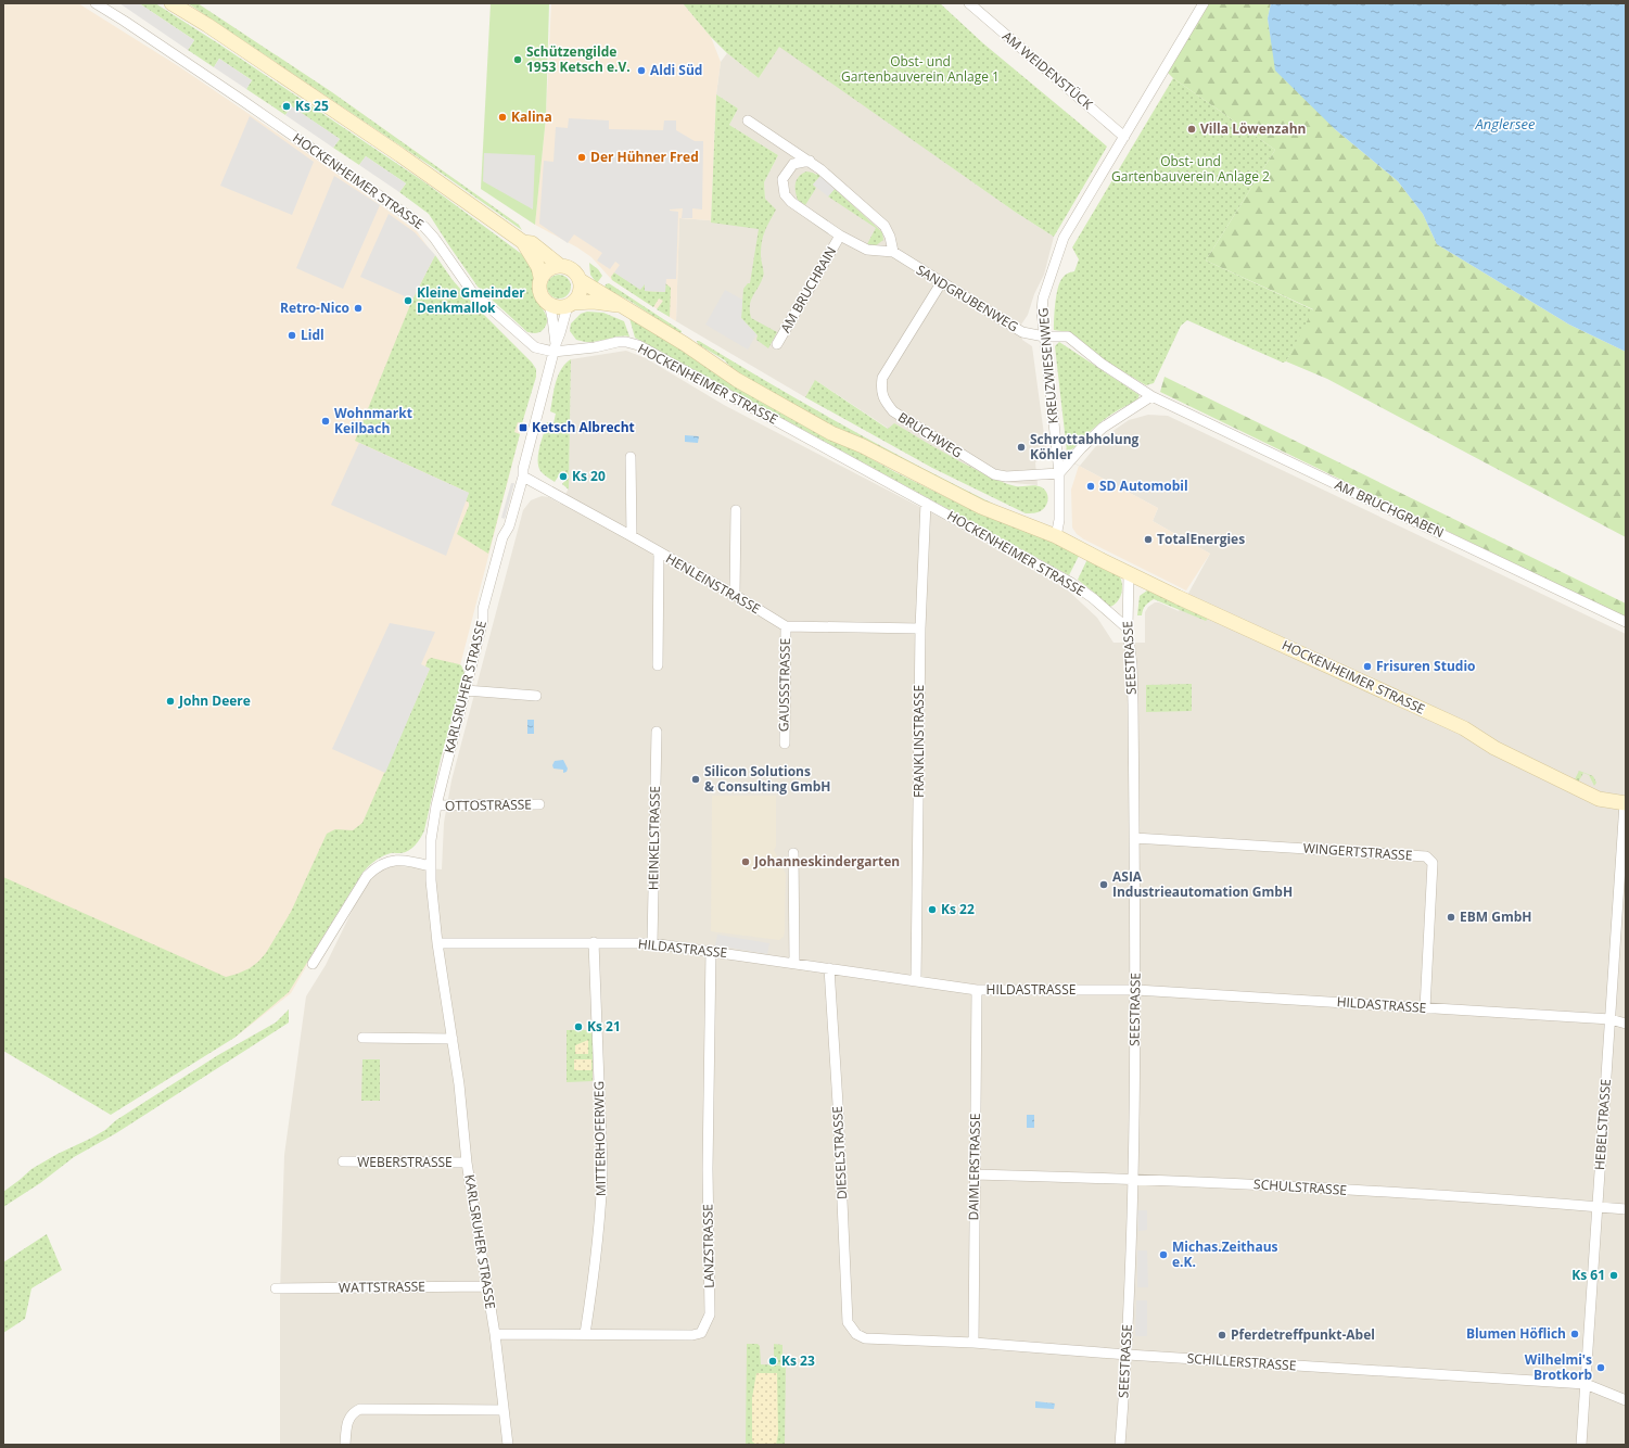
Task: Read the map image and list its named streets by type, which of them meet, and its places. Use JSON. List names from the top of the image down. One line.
{"streets":{"street":["AM WEIDENSTÜCK","HOCKENHEIMER STRASSE","AM BRUCHRAIN","SANDGRUBENWEG","KREUZWIESENWEG","BRUCHWEG","AM BRUCHGRABEN","HENLEINSTRASSE","SEESTRASSE","GAUSSSTRASSE","KARLSRUHER STRASSE","FRANKLINSTRASSE","OTTOSTRASSE","HEINKELSTRASSE","WINGERTSTRASSE","HILDASTRASSE","HEBELSTRASSE","MITTERHOFERWEG","DIESELSTRASSE","WEBERSTRASSE","DAIMLERSTRASSE","SCHULSTRASSE","LANZSTRASSE","WATTSTRASSE","SCHILLERSTRASSE"]},"crossings":[["AM WEIDENSTÜCK","KREUZWIESENWEG"],["HOCKENHEIMER STRASSE","KREUZWIESENWEG"],["HOCKENHEIMER STRASSE","SEESTRASSE"],["HOCKENHEIMER STRASSE","KARLSRUHER STRASSE"],["HOCKENHEIMER STRASSE","FRANKLINSTRASSE"],["HOCKENHEIMER STRASSE","HEBELSTRASSE"],["AM BRUCHRAIN","SANDGRUBENWEG"],["SANDGRUBENWEG","KREUZWIESENWEG"],["SANDGRUBENWEG","BRUCHWEG"],["SANDGRUBENWEG","AM BRUCHGRABEN"],["KREUZWIESENWEG","BRUCHWEG"],["KREUZWIESENWEG","AM BRUCHGRABEN"],["HENLEINSTRASSE","GAUSSSTRASSE"],["HENLEINSTRASSE","KARLSRUHER STRASSE"],["SEESTRASSE","WINGERTSTRASSE"],["SEESTRASSE","HILDASTRASSE"],["SEESTRASSE","SCHULSTRASSE"],["SEESTRASSE","SCHILLERSTRASSE"],["KARLSRUHER STRASSE","OTTOSTRASSE"],["KARLSRUHER STRASSE","HILDASTRASSE"],["KARLSRUHER STRASSE","WEBERSTRASSE"],["KARLSRUHER STRASSE","LANZSTRASSE"],["KARLSRUHER STRASSE","WATTSTRASSE"],["FRANKLINSTRASSE","HILDASTRASSE"],["HEINKELSTRASSE","HILDASTRASSE"],["WINGERTSTRASSE","HILDASTRASSE"],["HILDASTRASSE","HEBELSTRASSE"],["HILDASTRASSE","MITTERHOFERWEG"],["HILDASTRASSE","DIESELSTRASSE"],["HILDASTRASSE","DAIMLERSTRASSE"],["HILDASTRASSE","LANZSTRASSE"],["HEBELSTRASSE","SCHULSTRASSE"],["HEBELSTRASSE","SCHILLERSTRASSE"],["MITTERHOFERWEG","LANZSTRASSE"],["DIESELSTRASSE","SCHILLERSTRASSE"],["DAIMLERSTRASSE","SCHULSTRASSE"],["DAIMLERSTRASSE","SCHILLERSTRASSE"]],"water":["Anglersee"],"parks":["Obst- und Gartenbauverein Anlage 1","Obst- und Gartenbauverein Anlage 2"],"places":{"other":["Schützengilde 1953 Ketsch e.V.","Aldi Süd","Ks 25","Kalina","Villa Löwenzahn","Der Hühner Fred","Kleine Gmeinder Denkmallok","Retro-Nico","Lidl","Wohnmarkt Keilbach","Schrottabholung Köhler","Ks 20","SD Automobil","TotalEnergies","Frisuren Studio","John Deere","Silicon Solutions & Consulting GmbH","Johanneskindergarten","ASIA Industrieautomation GmbH","Ks 22","EBM GmbH","Ks 21","Michas.Zeithaus e.K.","Ks 61","Blumen Höflich","Pferdetreffpunkt-Abel","Ks 23","Wilhelmi's Brotkorb"],"transit":["Ketsch Albrecht"]}}
